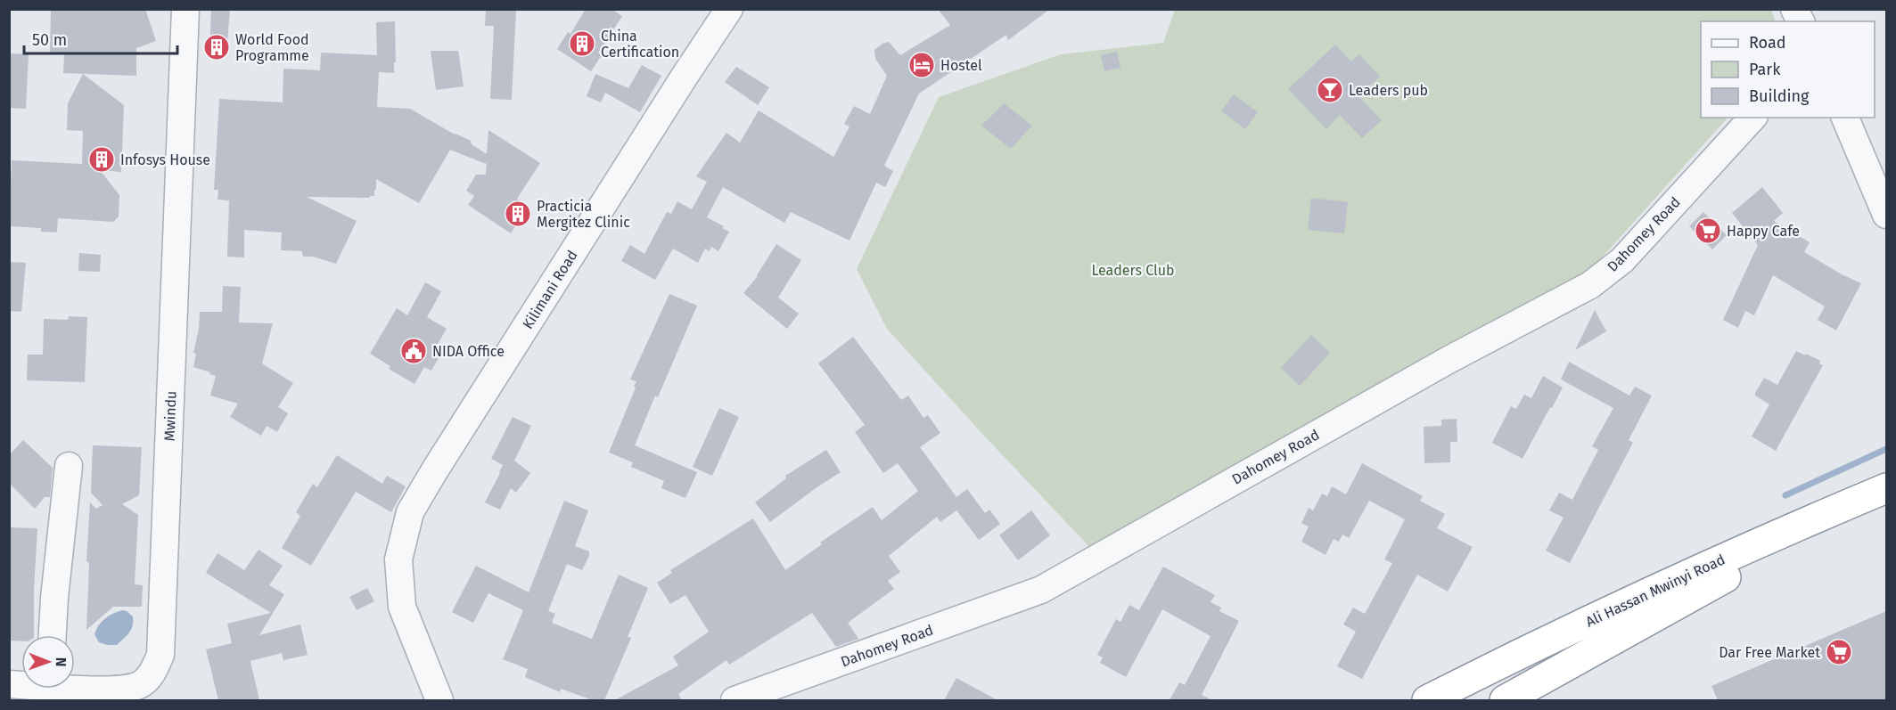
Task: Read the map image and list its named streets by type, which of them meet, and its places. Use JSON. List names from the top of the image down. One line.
{"streets":{"highway":["Ali Hassan Mwinyi Road"],"street":["Dahomey Road","Kilimani Road","Mwindu"]},"parks":["Leaders Club"],"places":{"building":["China Certification","World Food Programme","Infosys House","Practicia Mergitez Clinic"],"hotel":["Hostel"],"bar":["Leaders pub"],"supermarket":["Happy Cafe","Dar Free Market"],"public building":["NIDA Office"]},"legend":["Road","Park","Building"],"scale_bar":"50 m","north":"right"}
